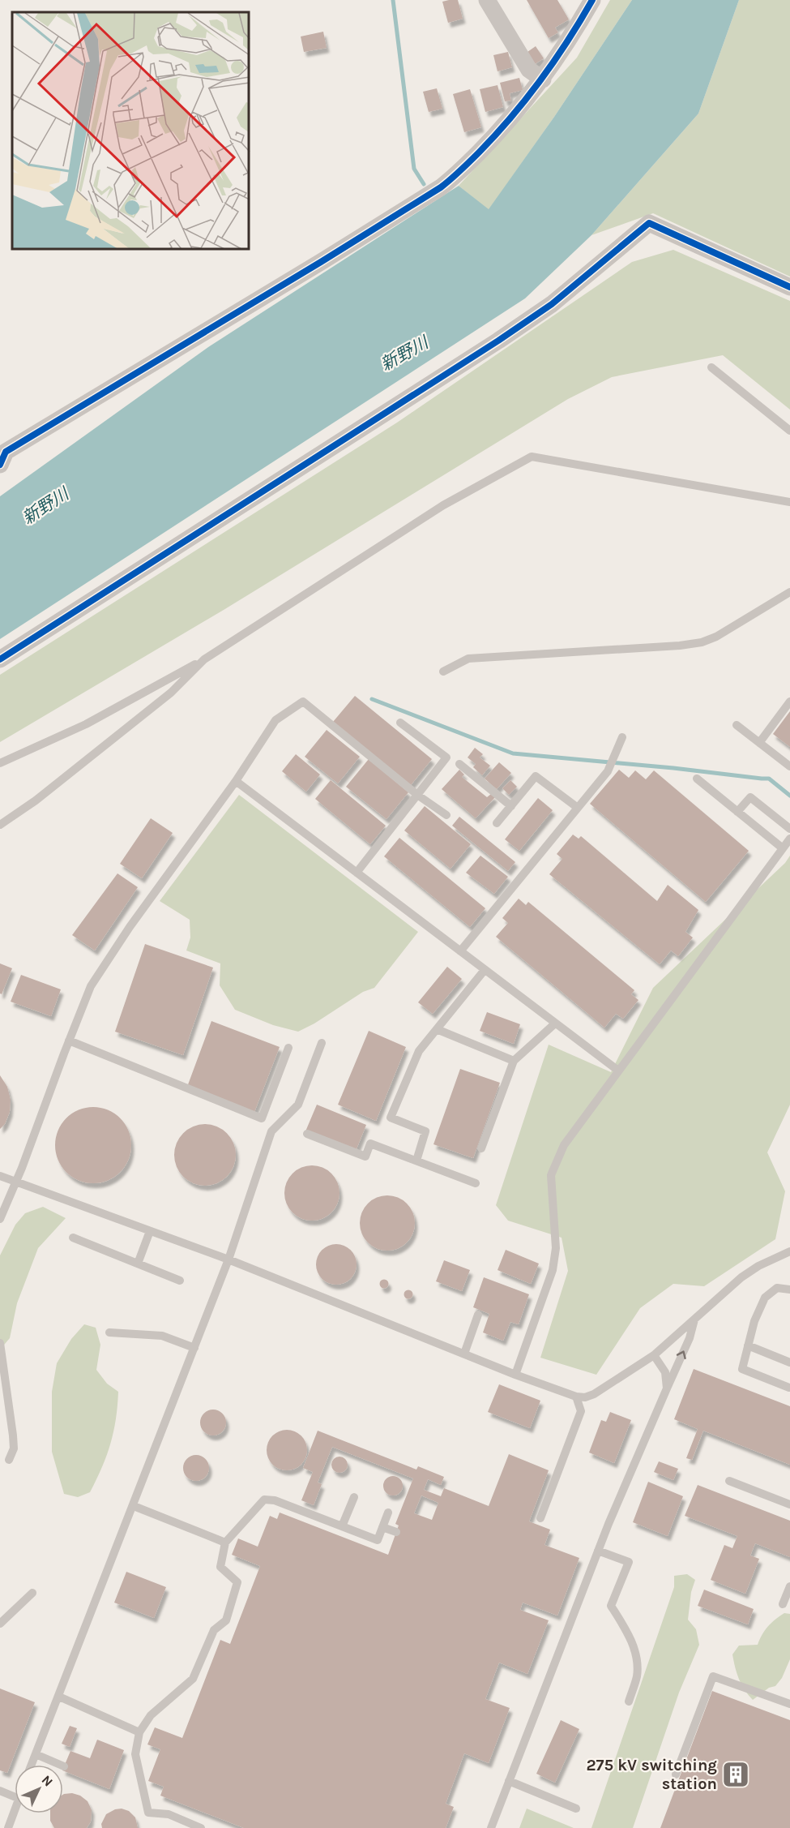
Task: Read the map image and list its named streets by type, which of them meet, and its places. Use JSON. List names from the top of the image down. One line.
{"water":["新野川"],"places":{"building":["275 kV switching station"]},"north":"top right"}
